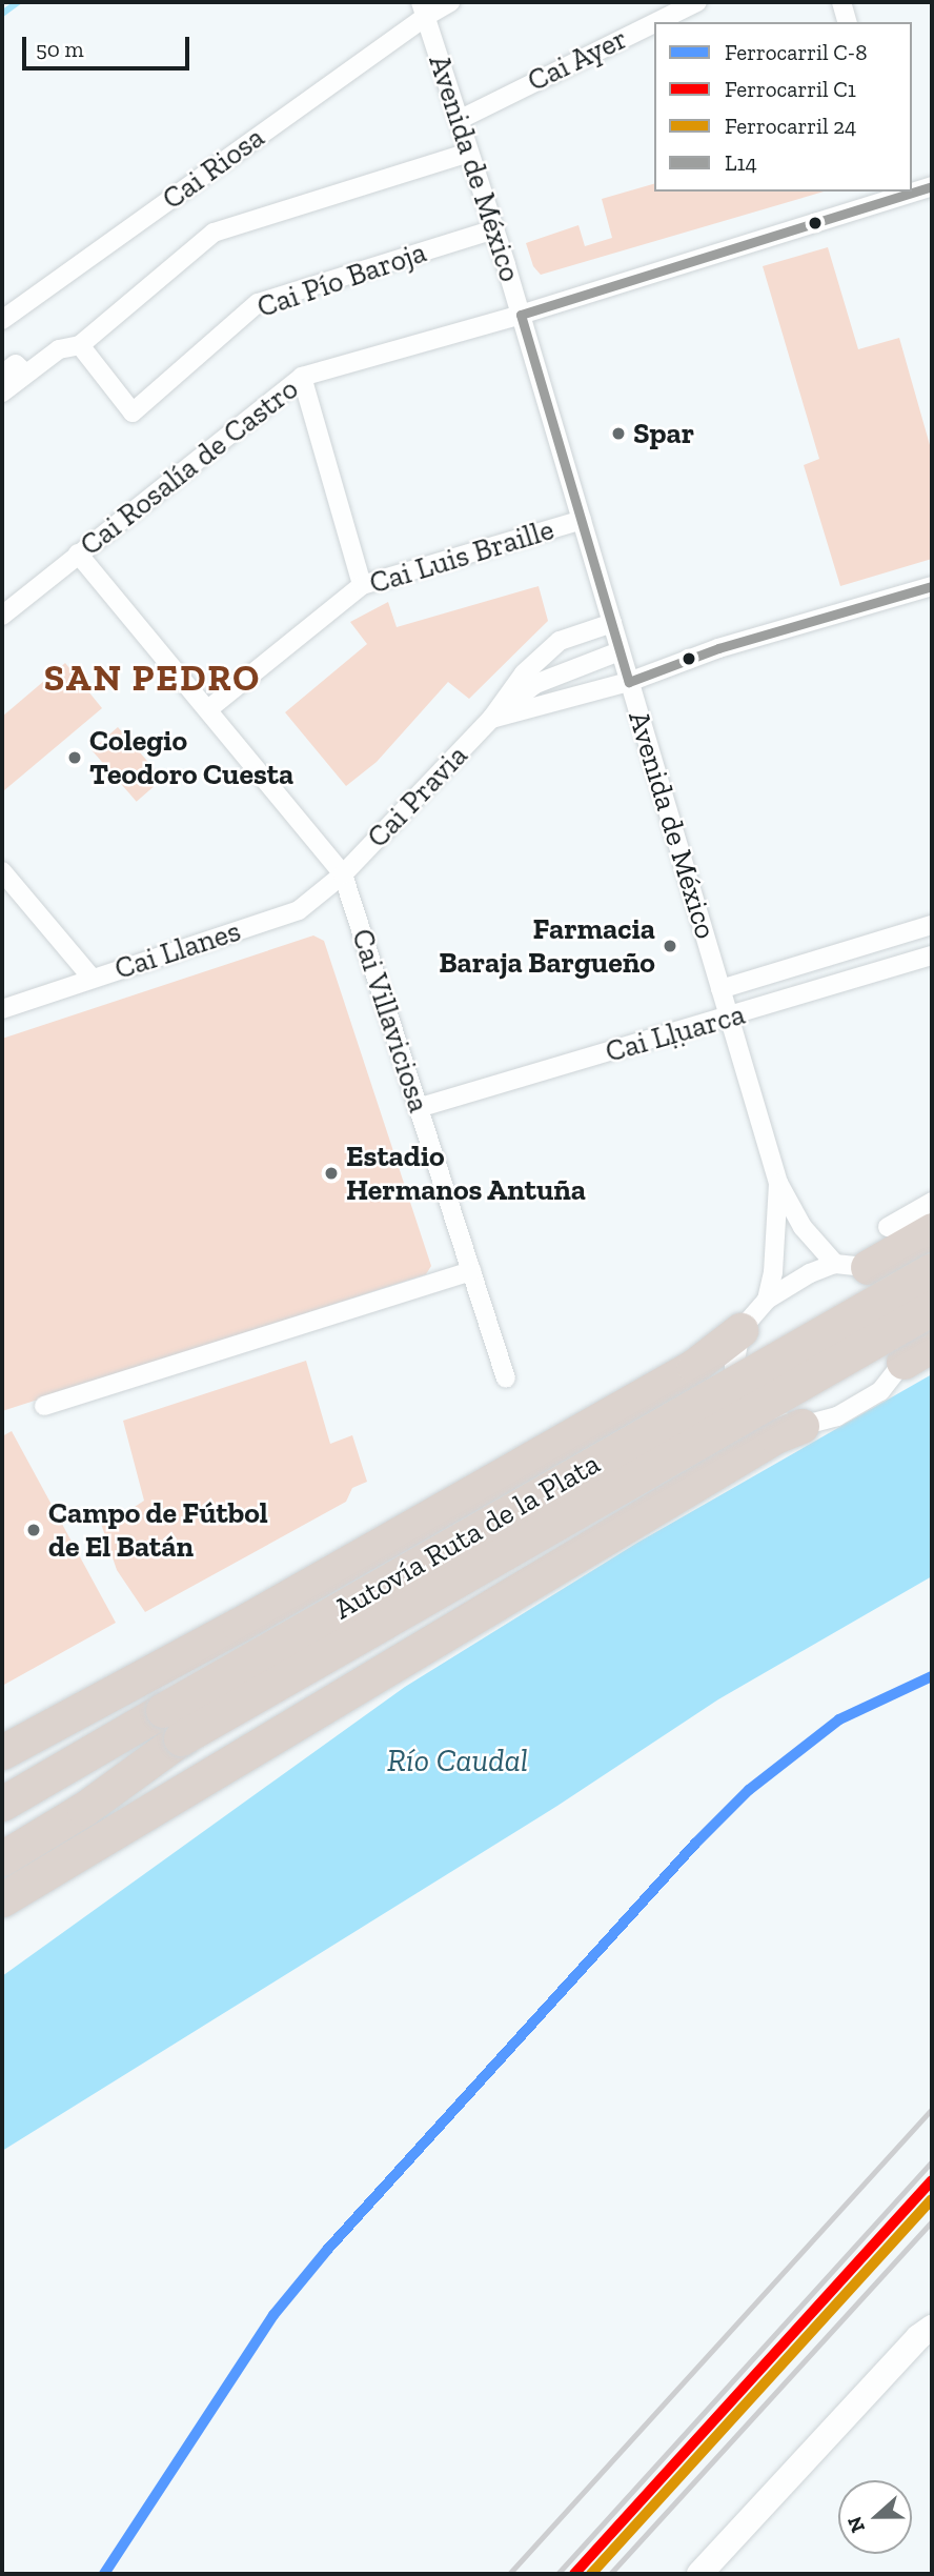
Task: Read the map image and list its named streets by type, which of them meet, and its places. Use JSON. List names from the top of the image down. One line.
{"streets":{"highway":["Autovía Ruta de la Plata"],"street":["Cai Ayer","Cai Riosa","Avenida de México","Cai Pío Baroja","Cai Rosalía de Castro","Cai Luis Braille","Cai Pravia","Cai Llanes","Cai Villaviciosa","Cai Ḷḷuarca"]},"crossings":[["Cai Ayer","Avenida de México"],["Cai Riosa","Avenida de México"],["Avenida de México","Cai Pío Baroja"],["Avenida de México","Cai Rosalía de Castro"],["Avenida de México","Cai Luis Braille"],["Avenida de México","Cai Pravia"],["Avenida de México","Cai Ḷḷuarca"],["Cai Pravia","Cai Llanes"],["Cai Pravia","Cai Villaviciosa"],["Cai Llanes","Cai Villaviciosa"],["Cai Villaviciosa","Cai Ḷḷuarca"]],"districts":["SAN PEDRO"],"water":["Río Caudal"],"places":["Spar","Colegio Teodoro Cuesta","Farmacia Baraja Bargueño","Estadio Hermanos Antuña","Campo de Fútbol de El Batán"],"lines":["transit line L14","rail line C-8","rail line C1","rail line 24"],"legend":["Ferrocarril C-8","Ferrocarril C1","Ferrocarril 24","L14"],"scale_bar":"50 m","north":"left"}
